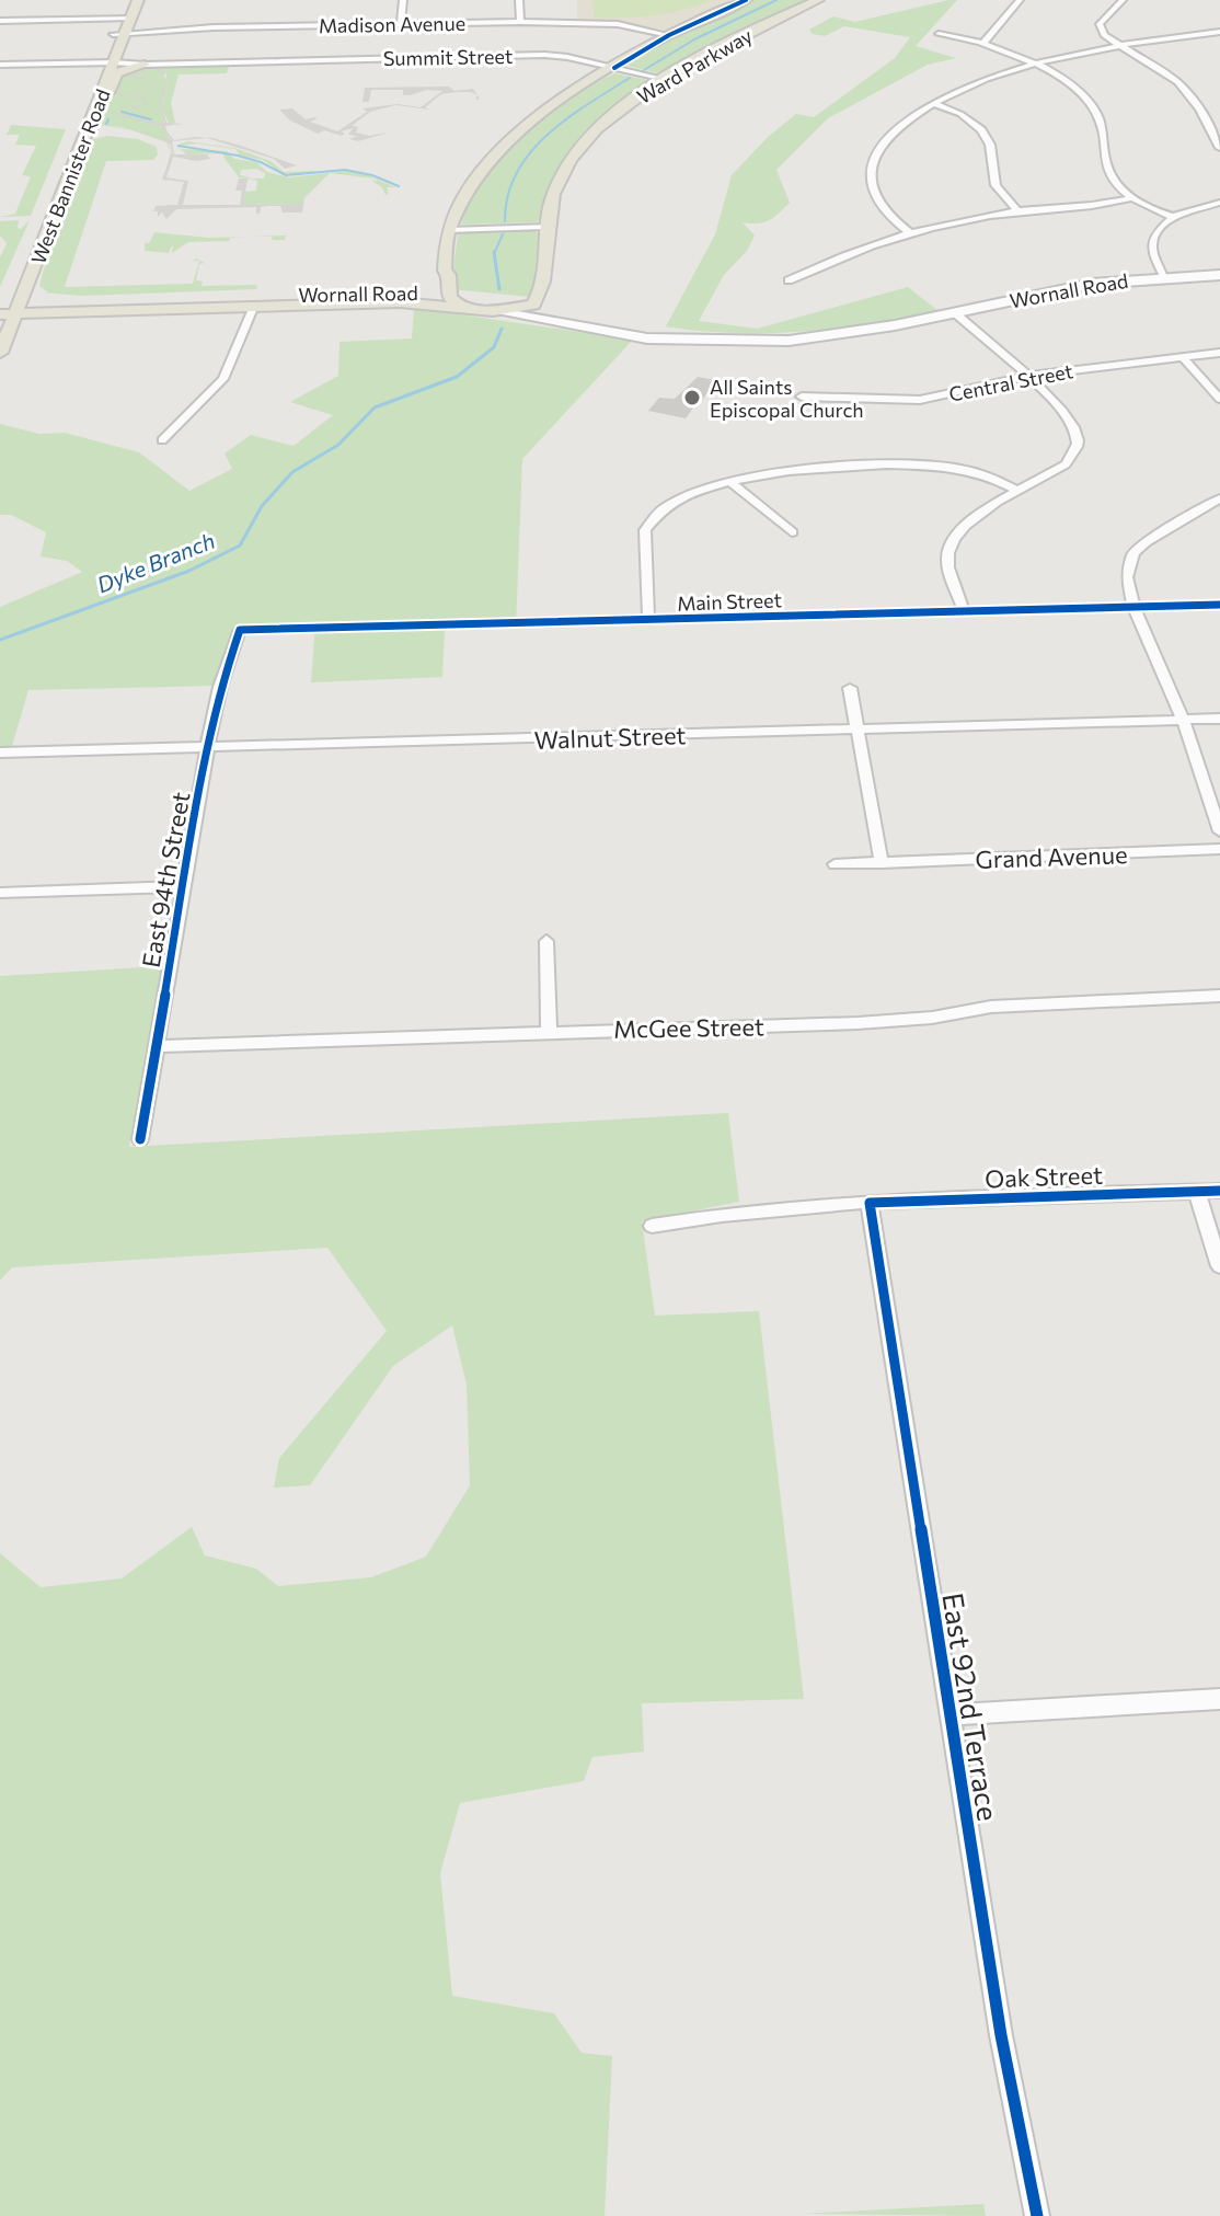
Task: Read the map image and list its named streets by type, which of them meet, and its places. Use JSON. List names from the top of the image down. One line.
{"streets":{"main road":["Ward Parkway","West Bannister Road","Wornall Road"],"street":["Madison Avenue","Summit Street","Central Street","Main Street","Walnut Street","Grand Avenue","East 94th Street","McGee Street","Oak Street","East 92nd Terrace"]},"crossings":[["Madison Avenue","Ward Parkway"],["Madison Avenue","West Bannister Road"],["Summit Street","Ward Parkway"],["Summit Street","West Bannister Road"],["Ward Parkway","Wornall Road"],["West Bannister Road","Wornall Road"],["Main Street","East 94th Street"],["Walnut Street","East 94th Street"],["East 94th Street","McGee Street"],["Oak Street","East 92nd Terrace"]],"water":["Dyke Branch"],"places":["All Saints Episcopal Church"]}
